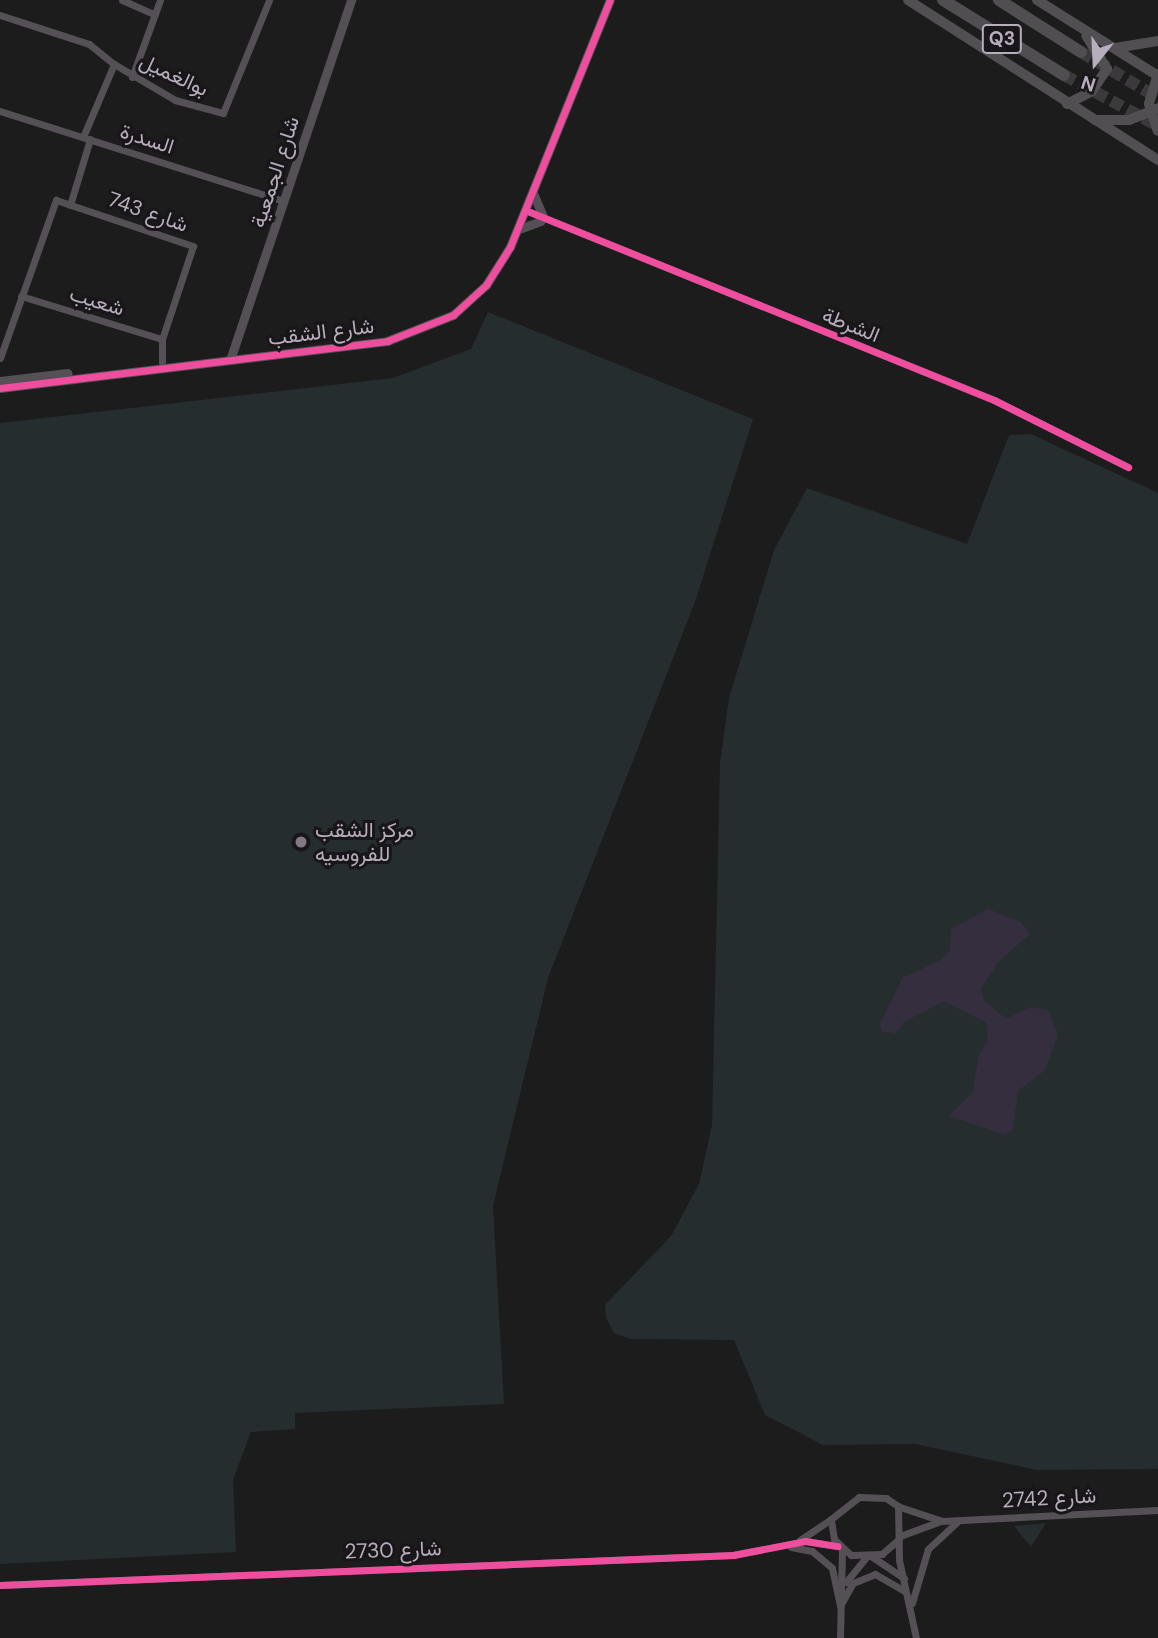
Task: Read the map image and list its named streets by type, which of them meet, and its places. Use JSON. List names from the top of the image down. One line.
{"streets":{"highway":["Q3"],"street":["بوالغميل","السدرة","شارع الجمعية","شارع 743","شعيب","الشرطة","شارع الشقب","شارع 2742","شارع 2730"]},"crossings":[["السدرة","شارع الجمعية"],["شارع الجمعية","شارع الشقب"],["شارع 743","شعيب"],["شارع 743","شارع الشقب"],["الشرطة","شارع الشقب"],["شارع 2742","شارع 2730"]],"places":["مركز الشقب للفروسيه"],"north":"bottom"}
